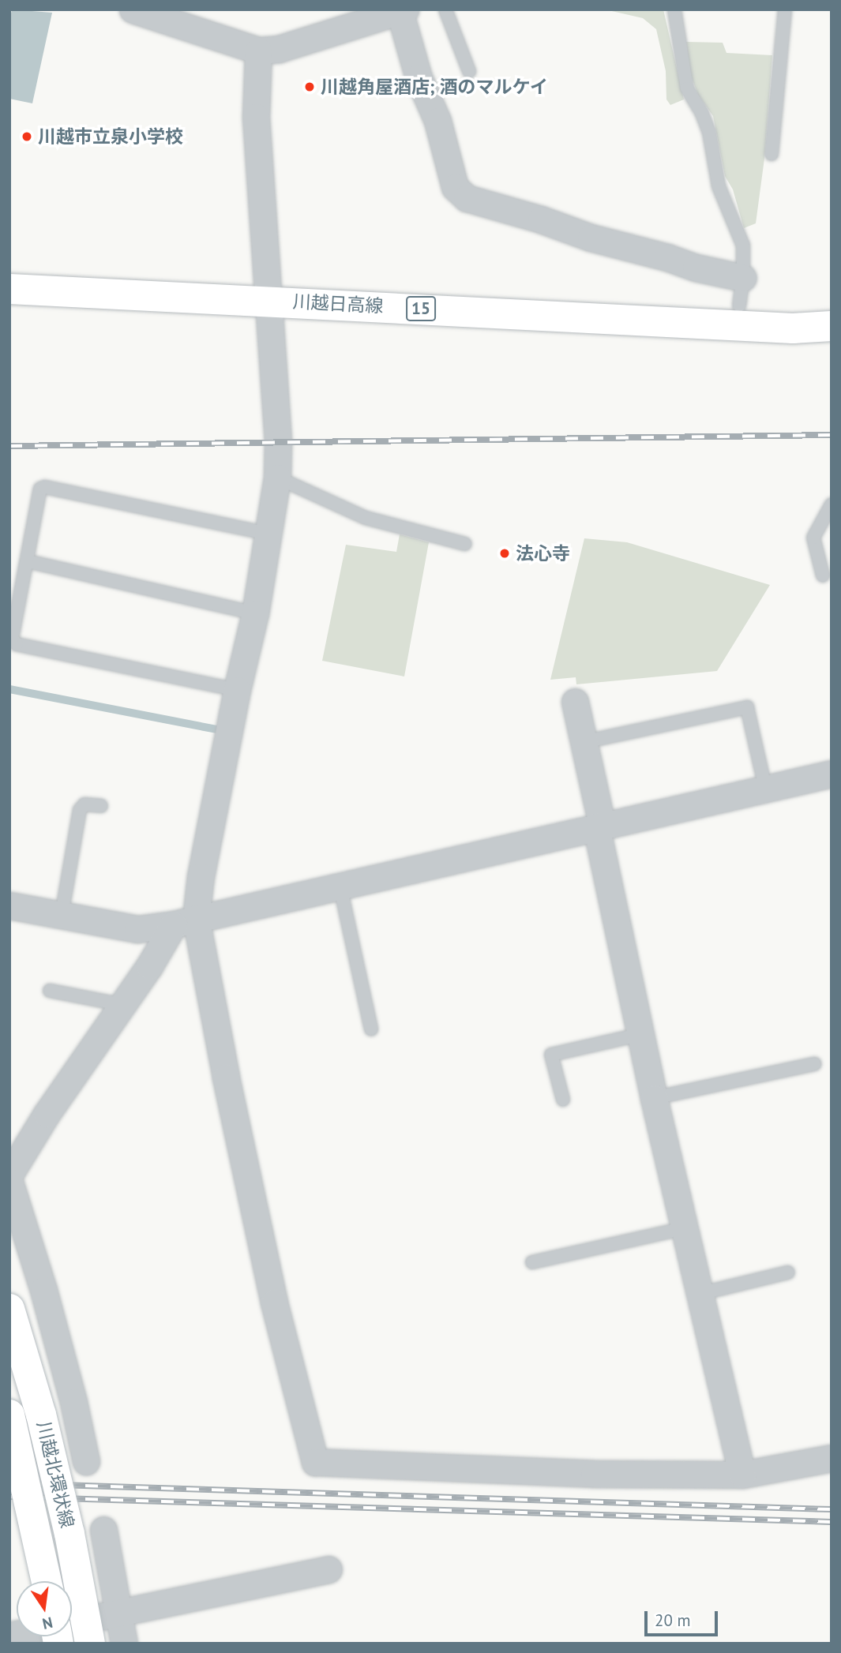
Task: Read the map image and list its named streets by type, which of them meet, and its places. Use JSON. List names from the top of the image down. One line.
{"streets":{"main road":["川越日高線","15","川越北環状線"]},"places":["川越角屋酒店; 酒のマルケイ","川越市立泉小学校","法心寺"],"scale_bar":"20 m","north":"bottom"}
